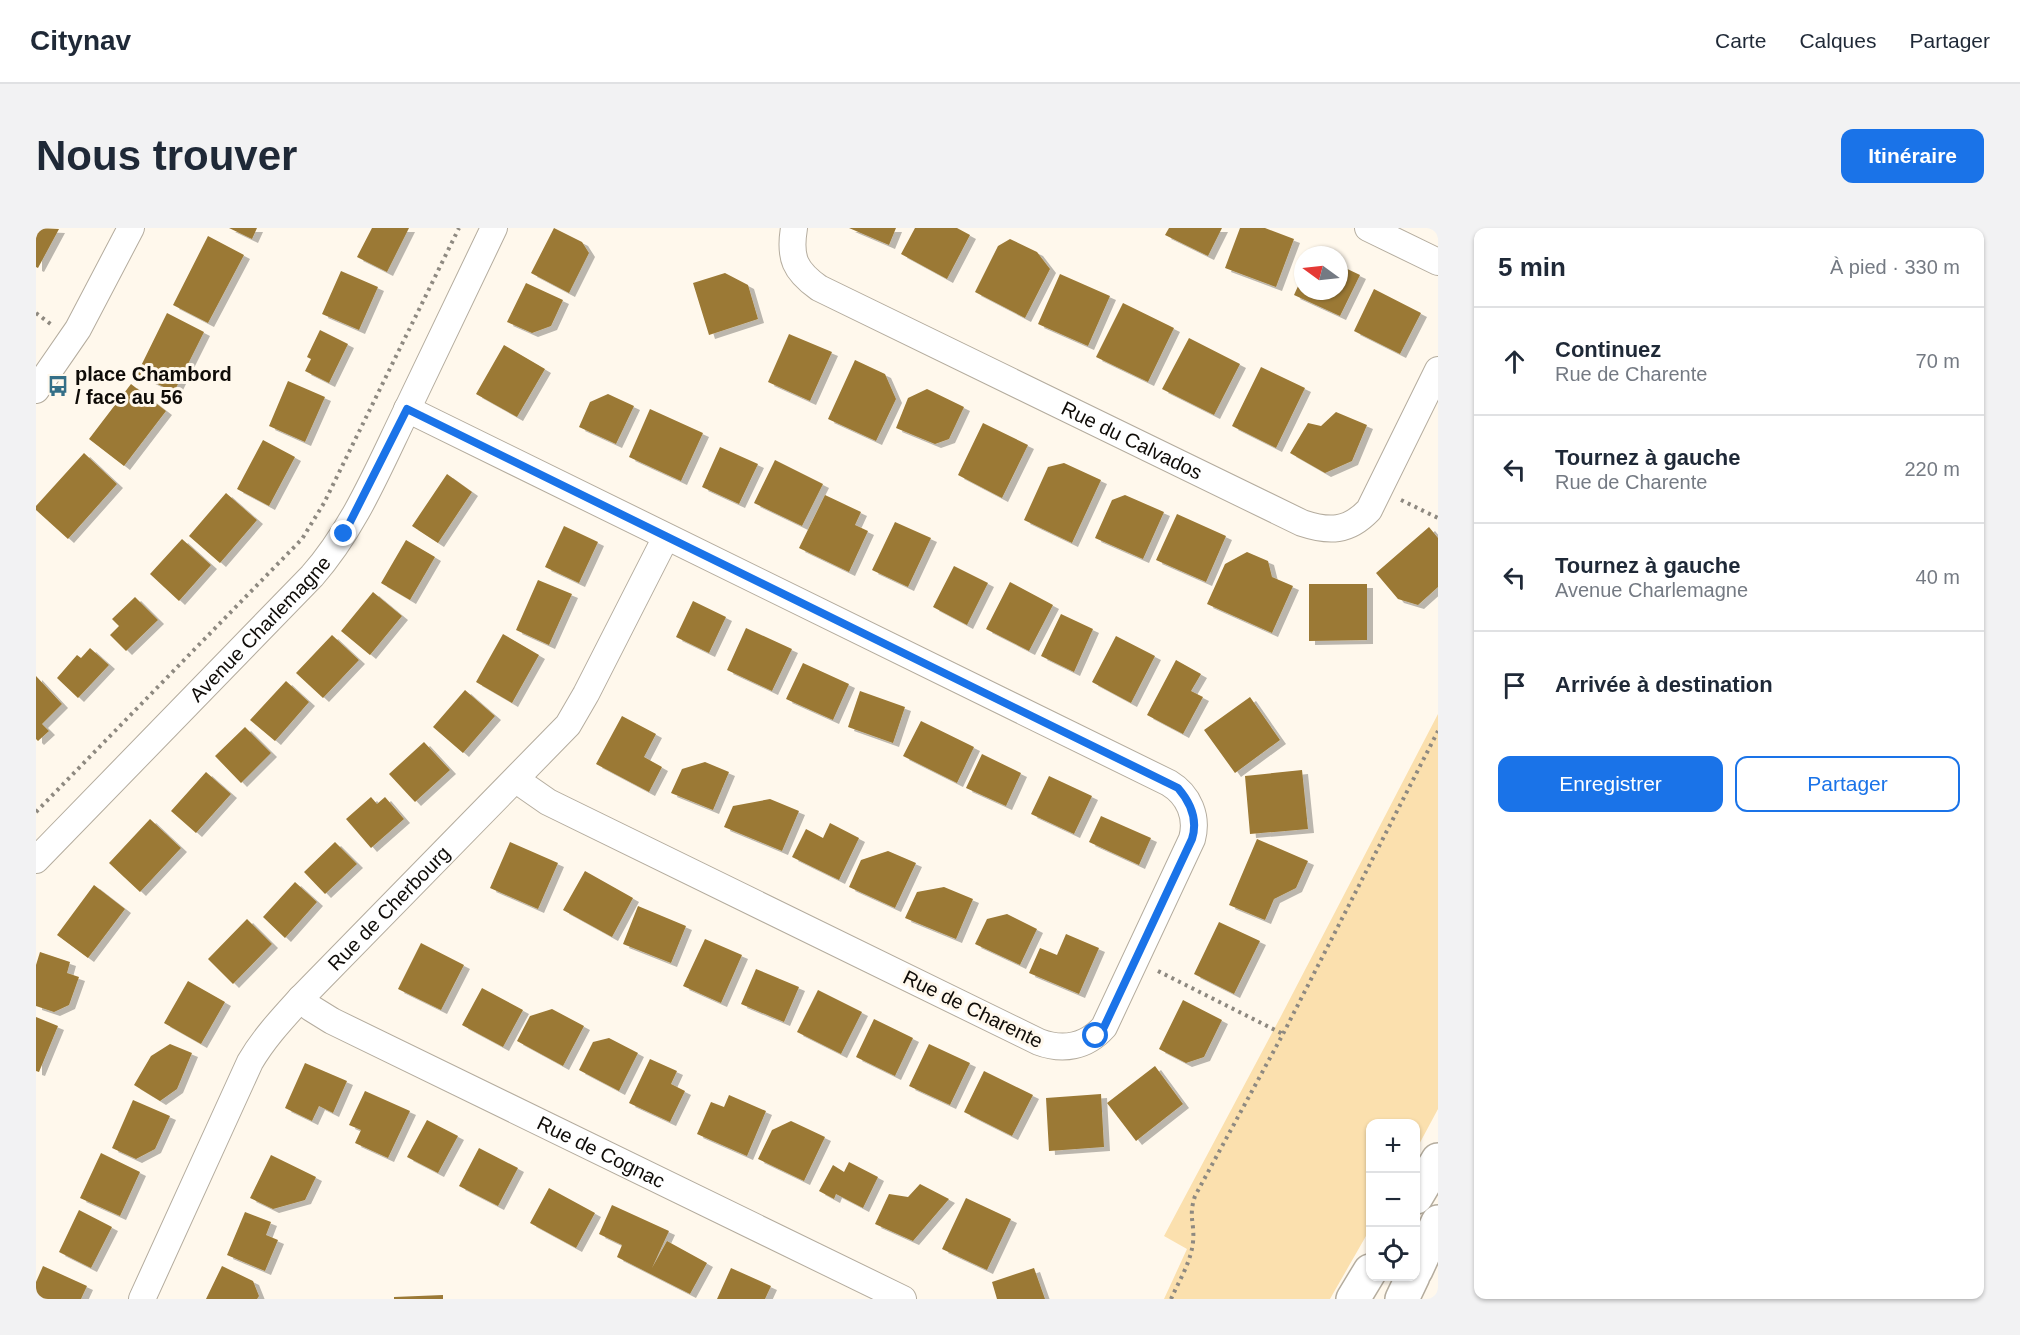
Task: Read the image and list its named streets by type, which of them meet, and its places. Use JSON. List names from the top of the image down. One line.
{"streets":{"street":["Rue du Calvados","Avenue Charlemagne","Rue de Cherbourg","Rue de Charente","Rue de Cognac"]},"crossings":[["Avenue Charlemagne","Rue de Charente"],["Rue de Cherbourg","Rue de Charente"],["Rue de Cherbourg","Rue de Cognac"]],"places":{"bus stop":["place Chambord / face au 56"]},"north":"left","page":{"header":"Citynav","nav":["Carte","Calques","Partager"],"buttons":["Itinéraire",["Enregistrer","Partager"]],"title":"Nous trouver","heading":["5 min","À pied · 330 m"],"list":[["Continuez","Rue de Charente","70 m"],["Tournez à gauche","Rue de Charente","220 m"],["Tournez à gauche","Avenue Charlemagne","40 m"],"Arrivée à destination"],"map_buttons":["+","−"]}}
